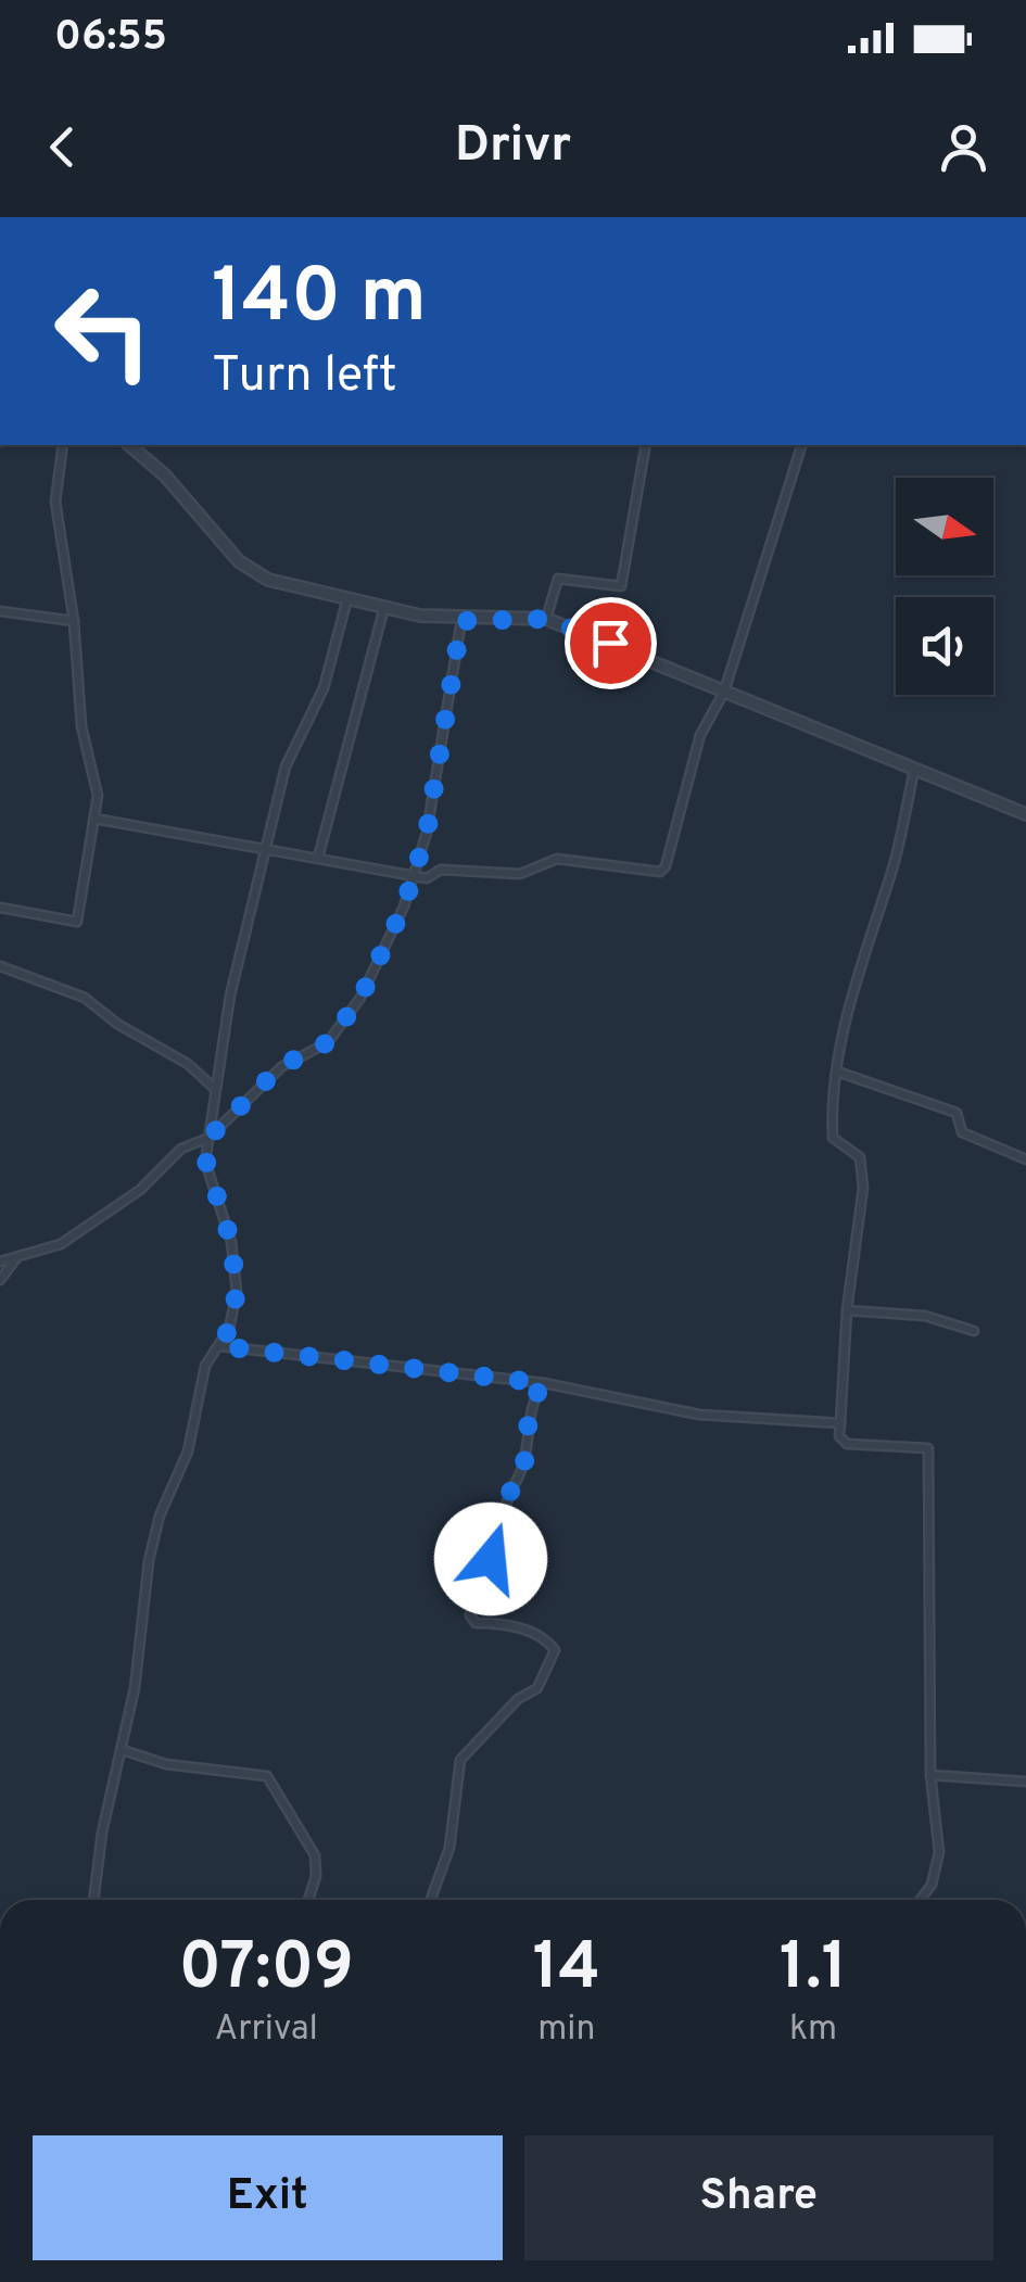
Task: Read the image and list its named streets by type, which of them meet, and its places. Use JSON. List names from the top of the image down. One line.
{"north":"right","page":{"status":"06:55","header":"Drivr","turn":["140 m","Turn left"],"eta":["07:09","Arrival","14","min","1.1","km"],"buttons":["Exit","Share"]}}
